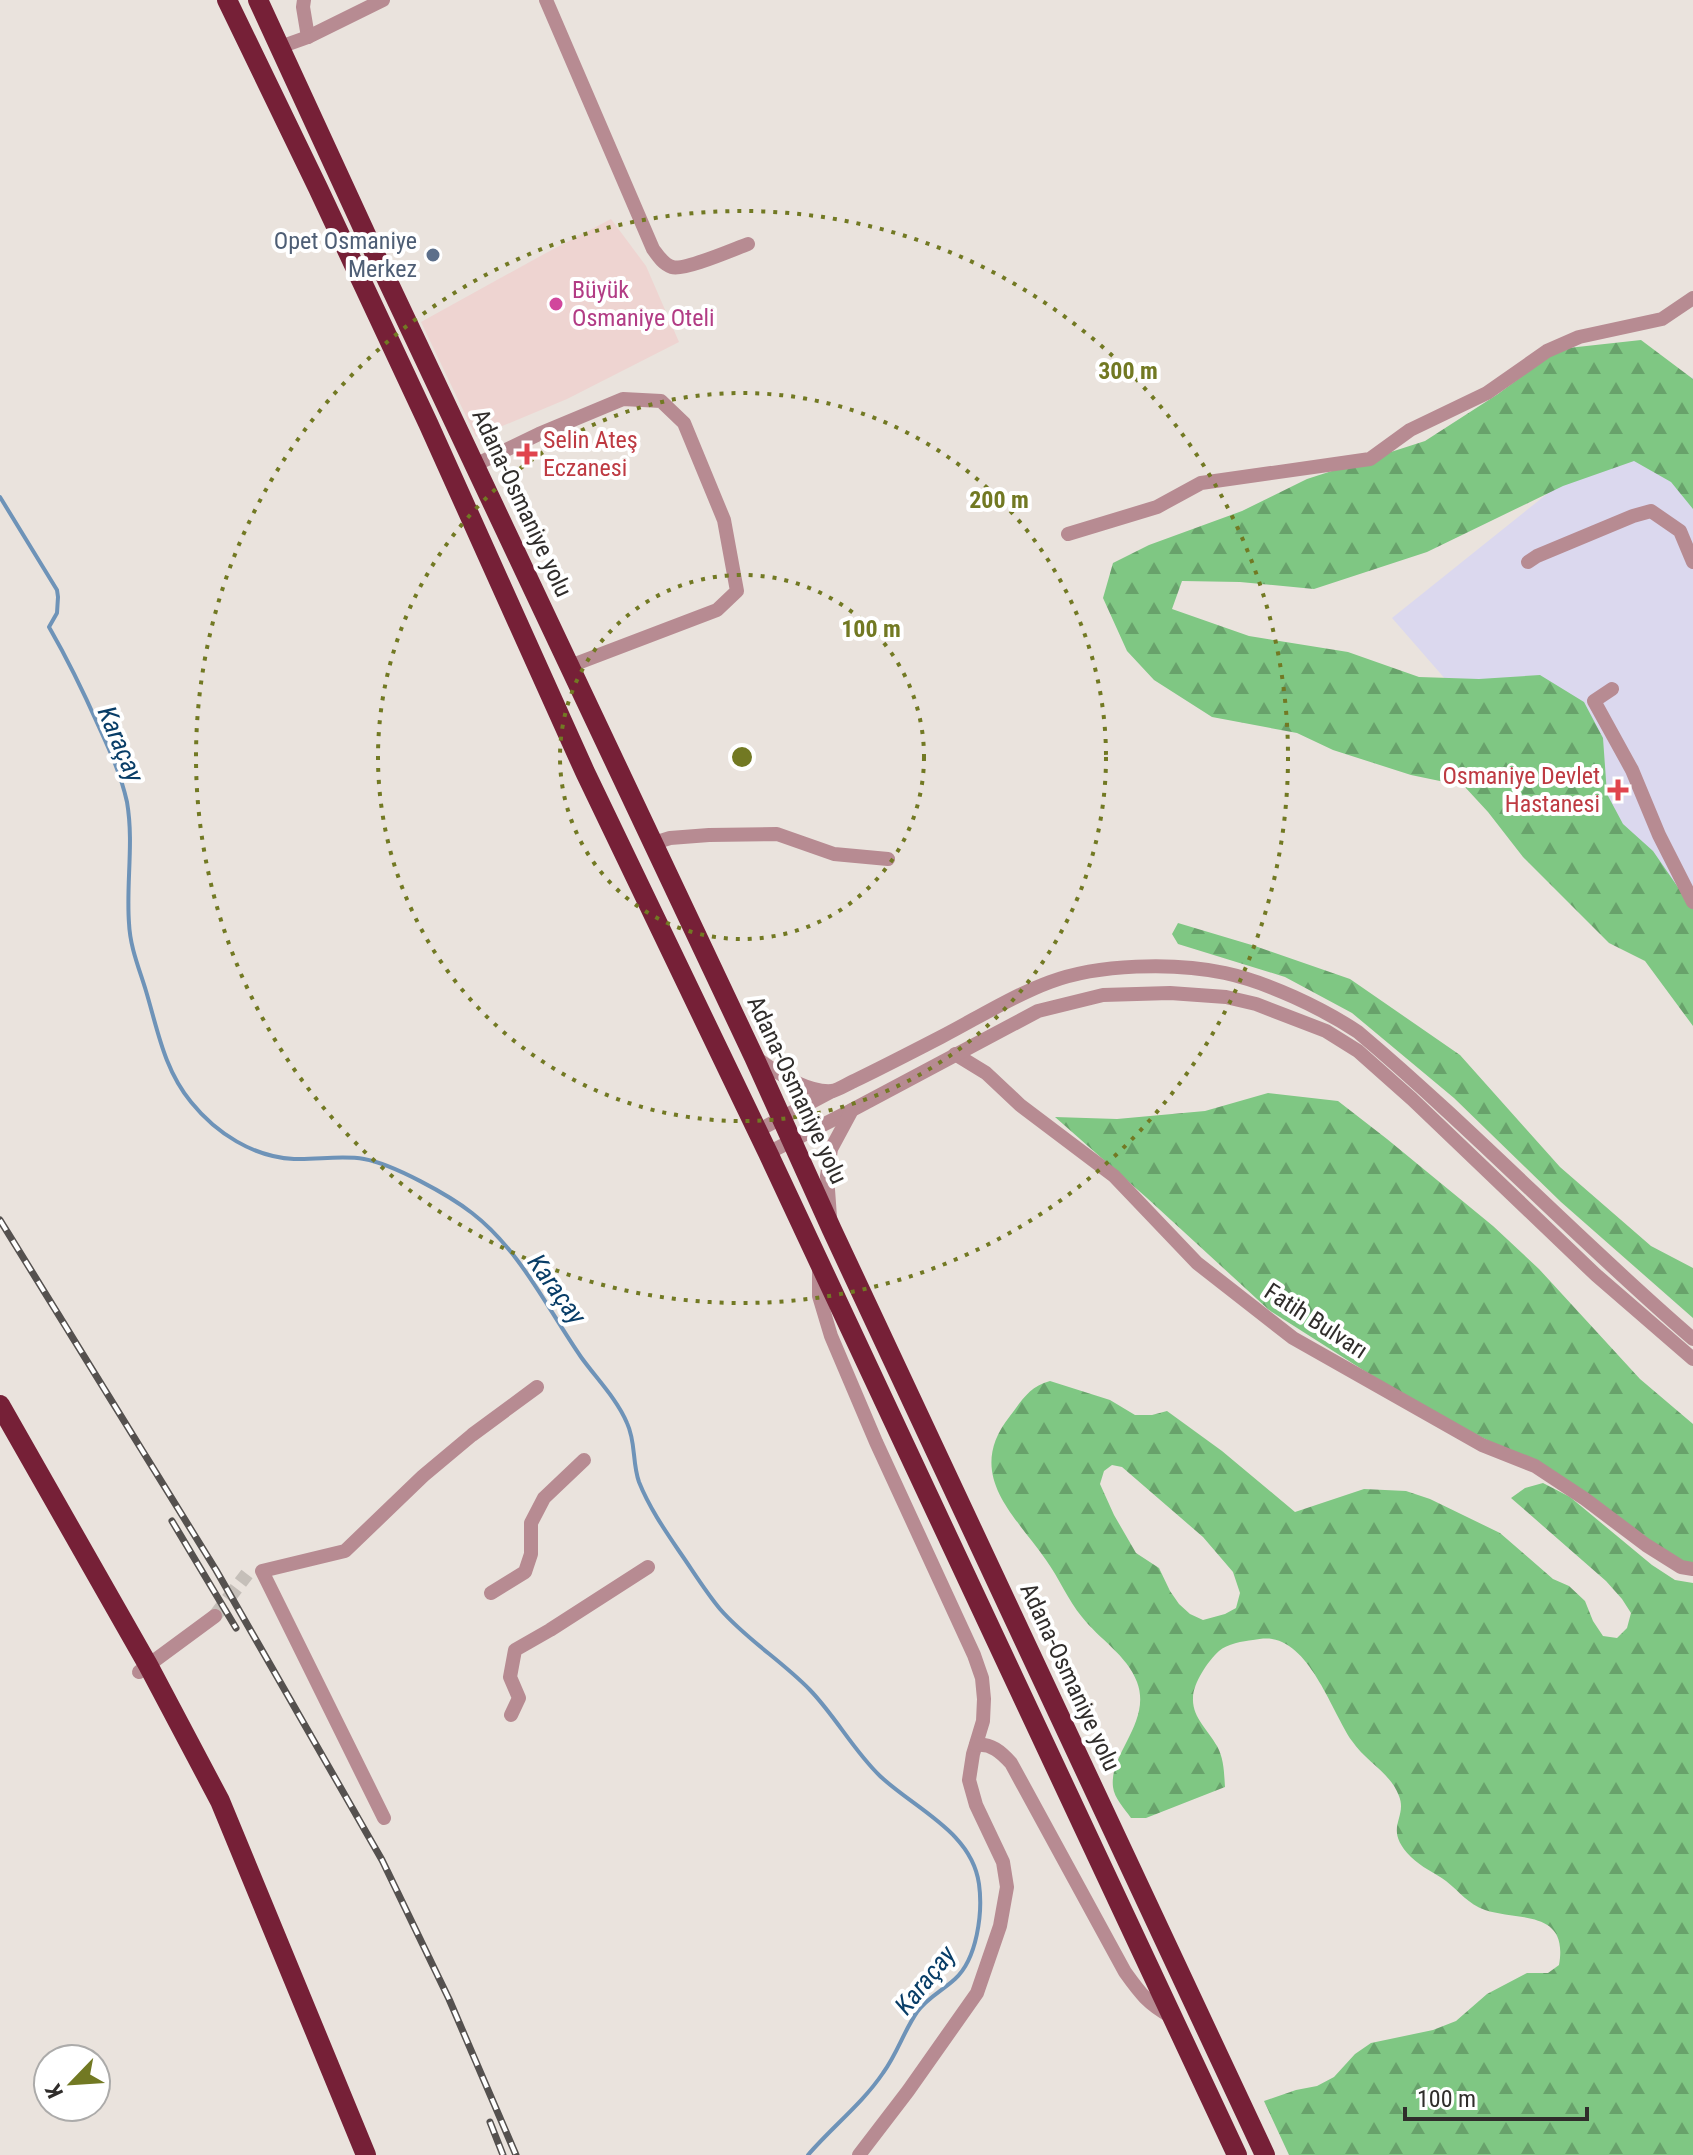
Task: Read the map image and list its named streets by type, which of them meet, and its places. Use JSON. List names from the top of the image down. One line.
{"streets":{"highway":["Adana-Osmaniye yolu"],"street":["Fatih Bulvarı"]},"water":["Karaçay"],"places":{"other":["Opet Osmaniye Merkez","Büyük Osmaniye Oteli"],"health":["Selin Ateş Eczanesi","Osmaniye Devlet Hastanesi"]},"scale_bar":"100 m","north":"bottom left","rings":["300 m","200 m","100 m"]}
